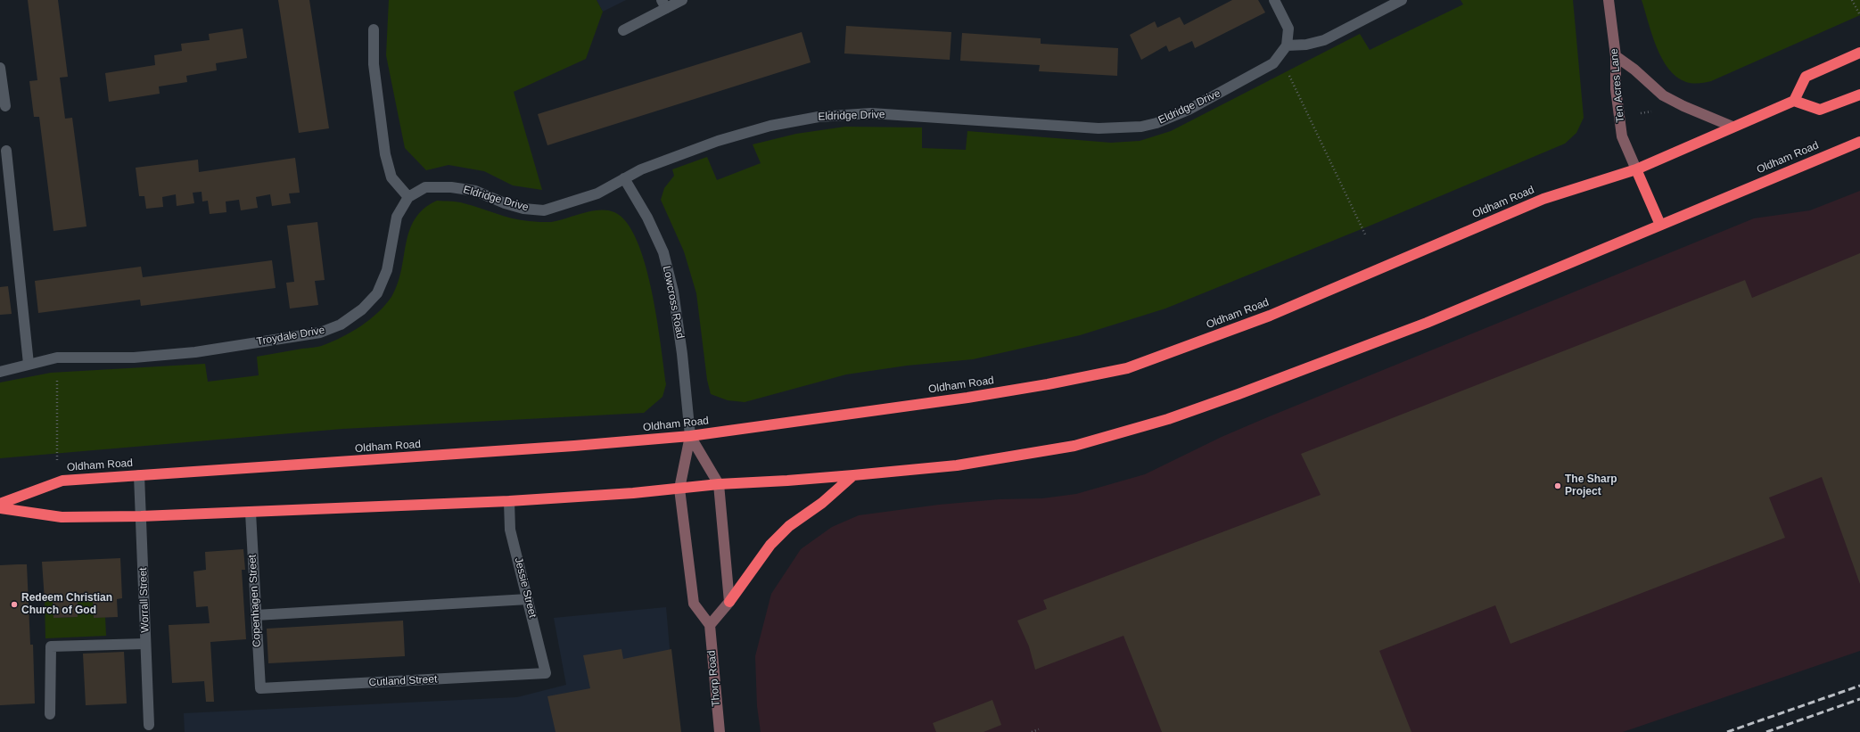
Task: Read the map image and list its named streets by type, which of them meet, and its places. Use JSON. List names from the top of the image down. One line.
{"streets":{"highway":["Oldham Road"],"main road":["Ten Acres Lane","Thorp Road"],"street":["Eldridge Drive","Lowcross Road","Troydale Drive","Jessie Street","Worrall Street","Copenhagen Street","Cutland Street"]},"crossings":[["Ten Acres Lane","Oldham Road"],["Eldridge Drive","Lowcross Road"],["Eldridge Drive","Troydale Drive"],["Oldham Road","Lowcross Road"],["Oldham Road","Jessie Street"],["Oldham Road","Worrall Street"],["Oldham Road","Copenhagen Street"],["Jessie Street","Cutland Street"],["Copenhagen Street","Cutland Street"]],"places":["The Sharp Project","Redeem Christian Church of God"]}
